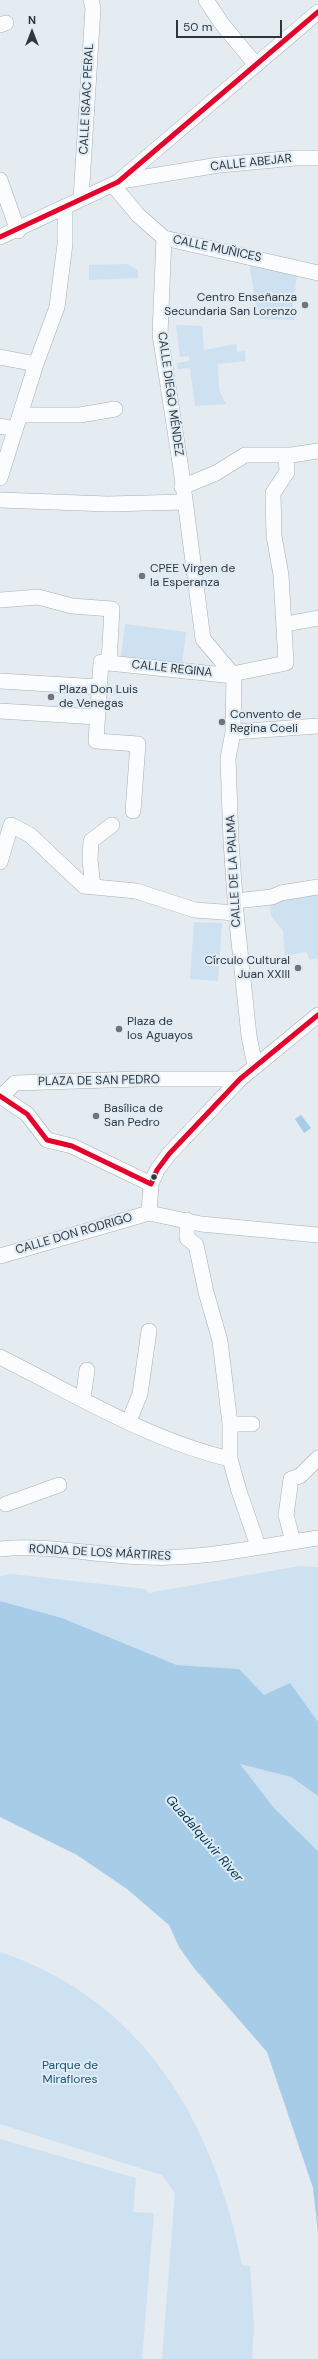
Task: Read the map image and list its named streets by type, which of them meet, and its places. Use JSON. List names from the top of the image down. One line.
{"streets":{"street":["CALLE ISAAC PERAL","CALLE ABEJAR","CALLE MUÑICES","CALLE DIEGO MÉNDEZ","CALLE REGINA","CALLE DE LA PALMA","PLAZA DE SAN PEDRO","CALLE DON RODRIGO","RONDA DE LOS MÁRTIRES"]},"crossings":[["CALLE ABEJAR","CALLE MUÑICES"],["CALLE MUÑICES","CALLE DIEGO MÉNDEZ"],["CALLE DIEGO MÉNDEZ","CALLE REGINA"],["CALLE DIEGO MÉNDEZ","CALLE DE LA PALMA"],["CALLE REGINA","CALLE DE LA PALMA"]],"water":["Guadalquivir River"],"parks":["Parque de Miraflores"],"places":["Centro Enseñanza Secundaria San Lorenzo","CPEE Virgen de la Esperanza","Plaza Don Luis de Venegas","Convento de Regina Coeli","Círculo Cultural Juan XXIII","Plaza de los Aguayos","Basílica de San Pedro"],"scale_bar":"50 m","north":"top"}
